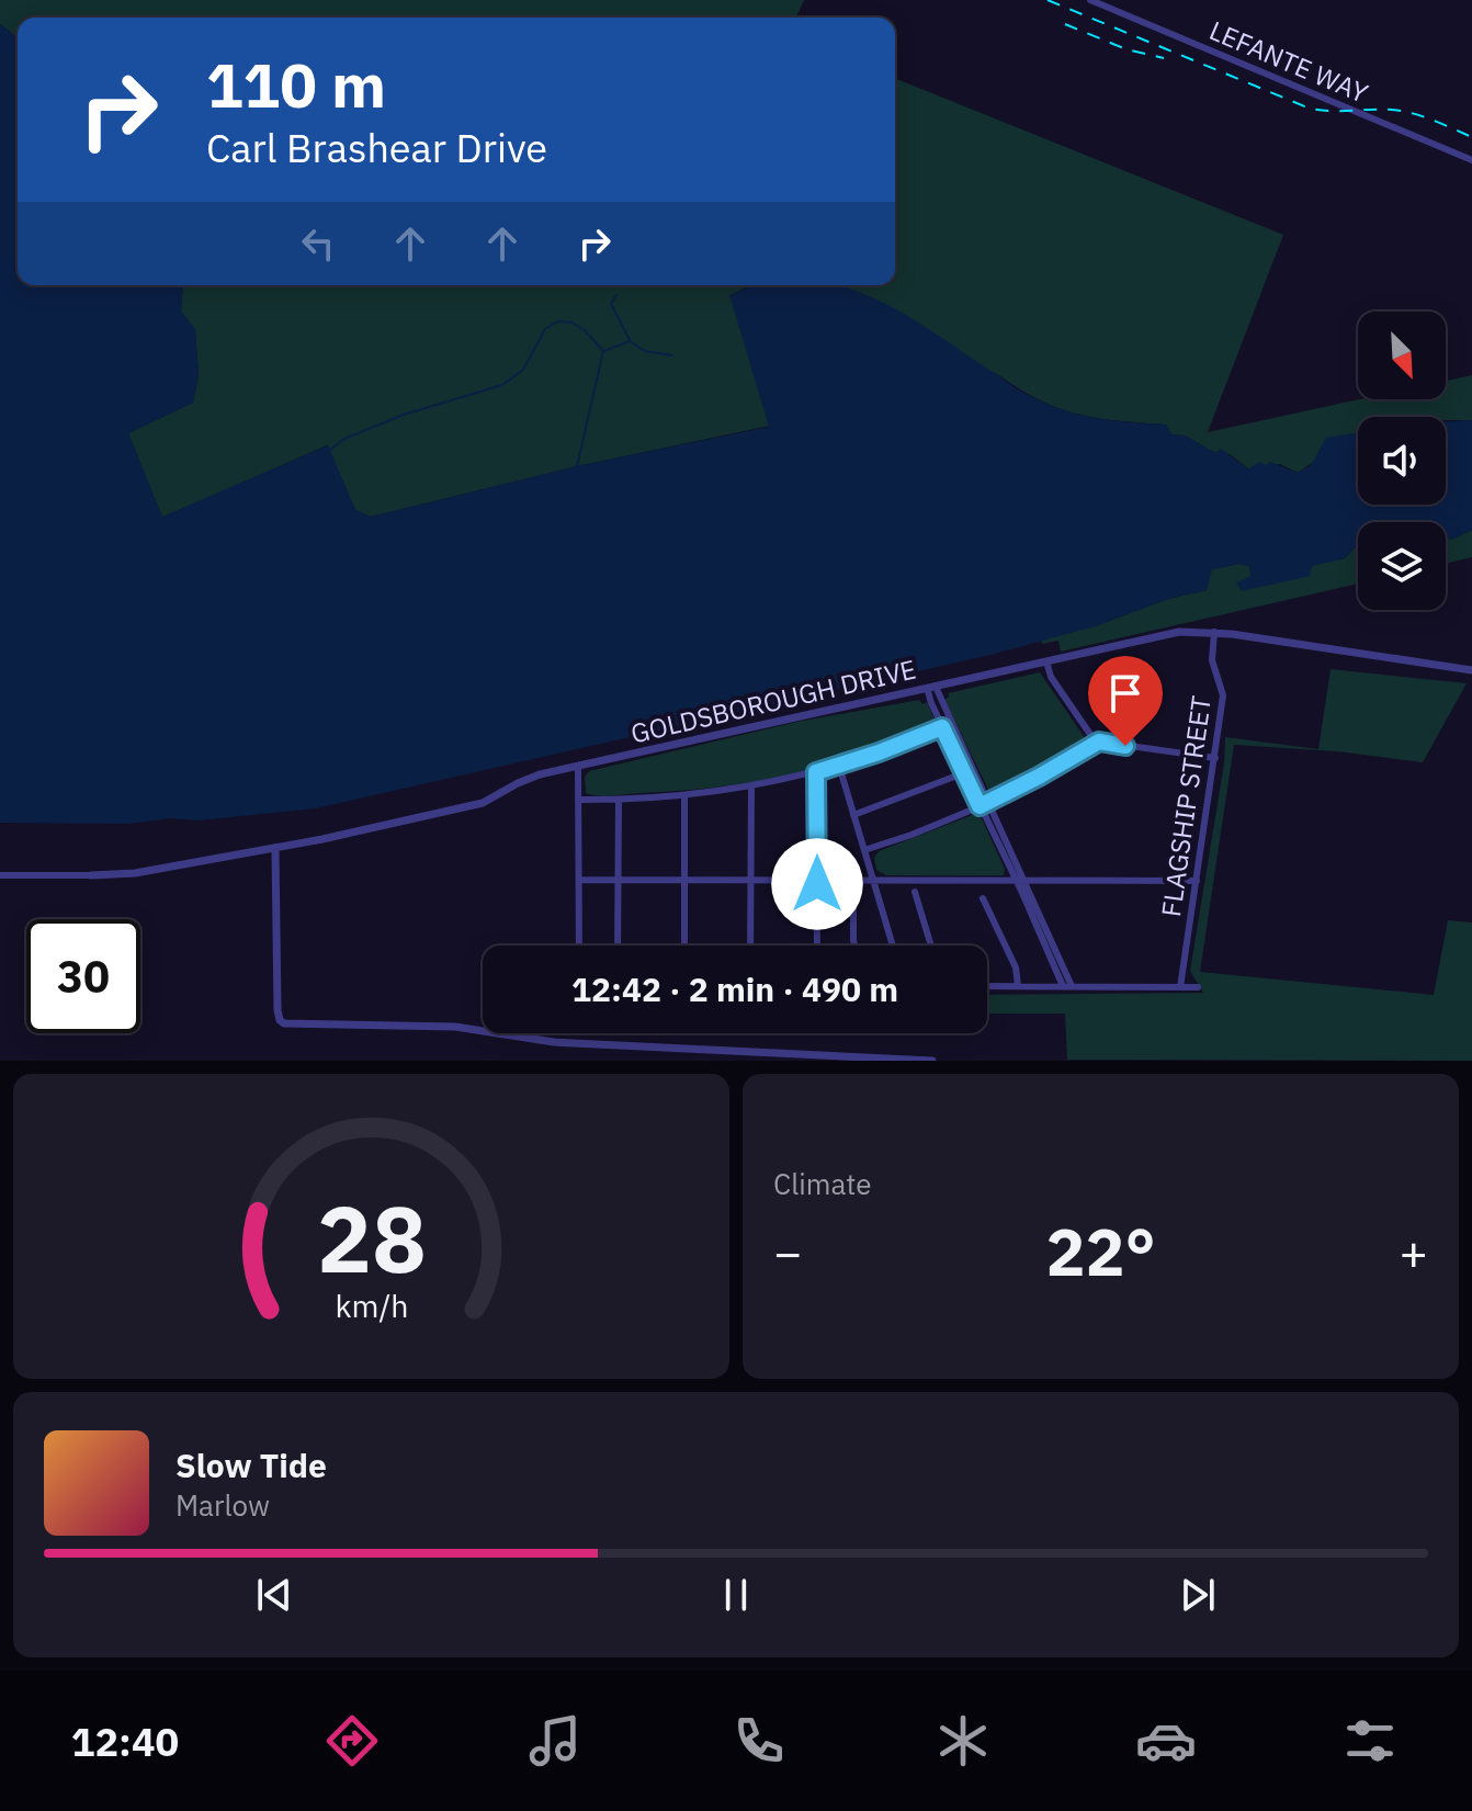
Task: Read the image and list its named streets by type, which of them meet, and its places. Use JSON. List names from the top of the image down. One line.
{"streets":{"street":["LEFANTE WAY","GOLDSBOROUGH DRIVE","FLAGSHIP STREET"]},"crossings":[["GOLDSBOROUGH DRIVE","FLAGSHIP STREET"]],"north":"bottom right","page":{"turn":["110 m","Carl Brashear Drive"],"limit":"30","trip":"12:42 · 2 min · 490 m","tile":"Climate","heat":["−","22°","+"],"song":["Slow Tide","Marlow"],"tabs":"12:40","gauge":["28","km/h"]}}
